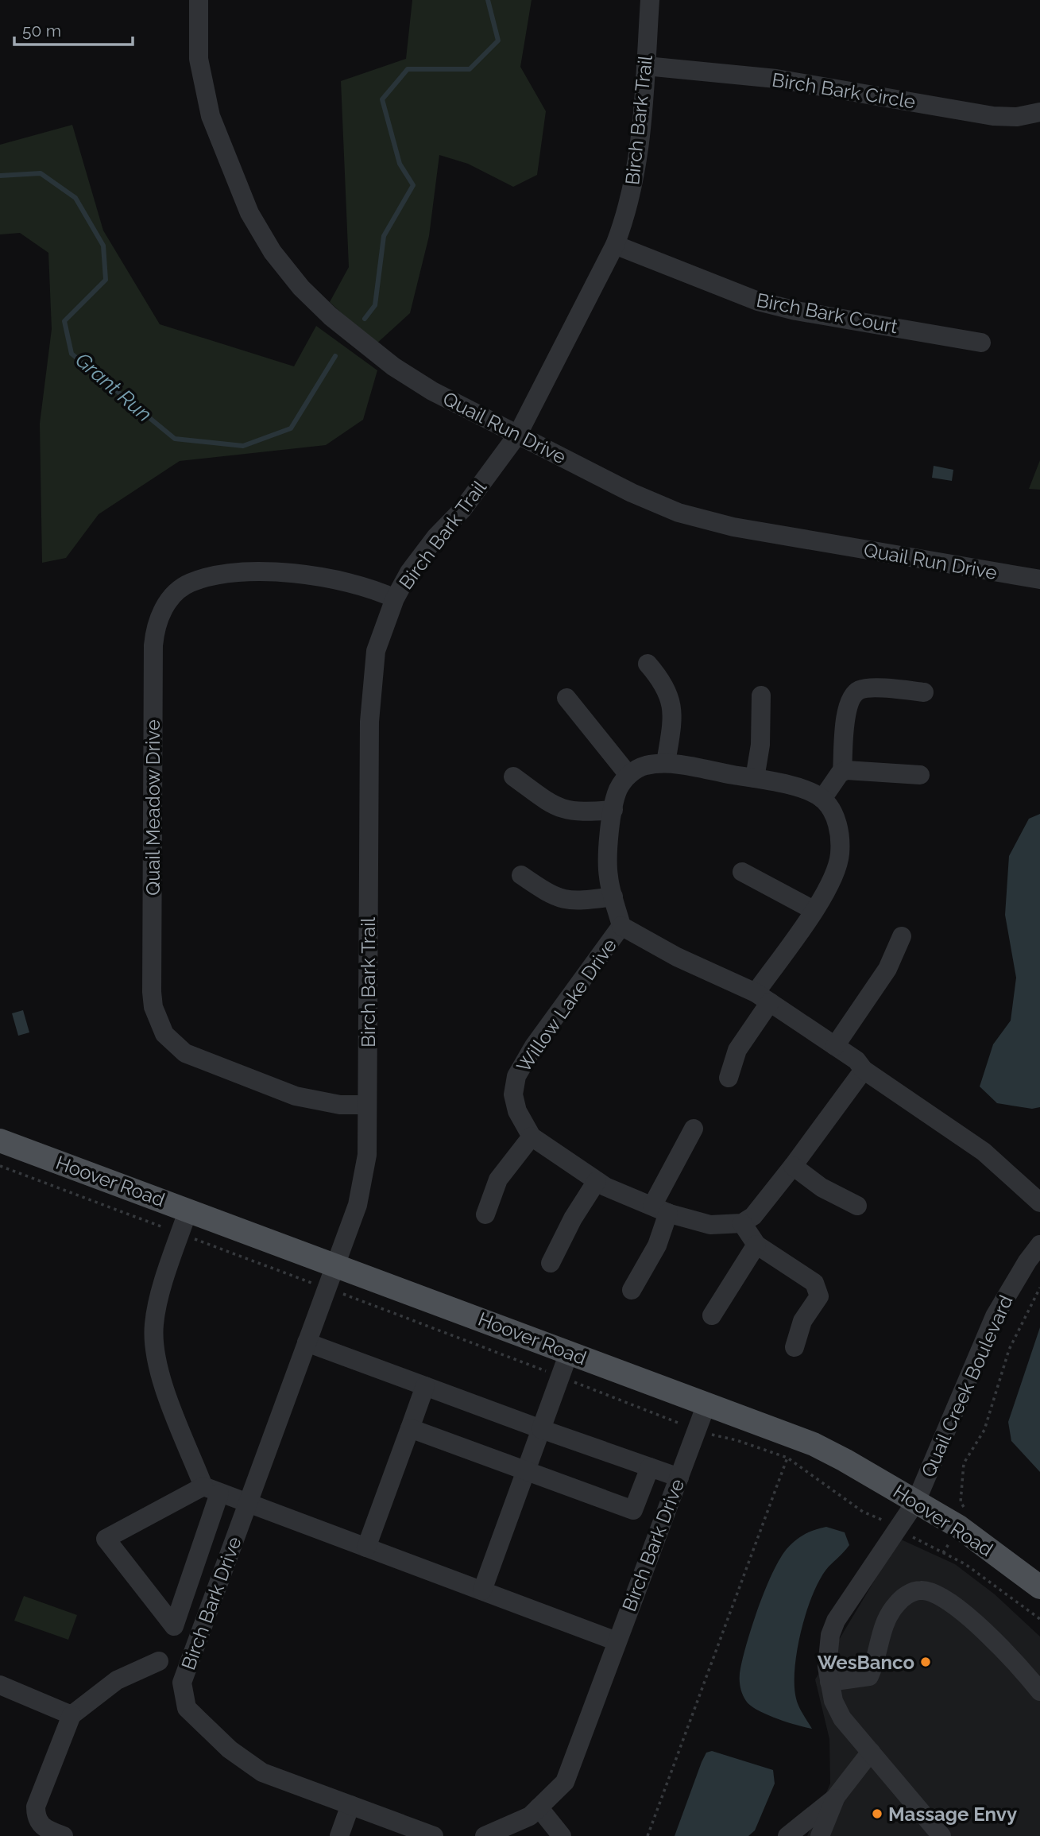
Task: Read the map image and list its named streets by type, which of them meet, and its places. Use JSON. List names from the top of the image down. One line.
{"streets":{"main road":["Hoover Road"],"street":["Birch Bark Circle","Birch Bark Trail","Birch Bark Court","Quail Run Drive","Quail Meadow Drive","Willow Lake Drive","Quail Creek Boulevard","Birch Bark Drive"]},"crossings":[["Birch Bark Circle","Birch Bark Trail"],["Birch Bark Trail","Birch Bark Court"],["Birch Bark Trail","Quail Run Drive"],["Birch Bark Trail","Quail Meadow Drive"],["Birch Bark Trail","Hoover Road"],["Birch Bark Trail","Birch Bark Drive"],["Hoover Road","Quail Creek Boulevard"],["Hoover Road","Birch Bark Drive"]],"water":["Grant Run"],"places":["WesBanco","Massage Envy"],"scale_bar":"50 m"}
